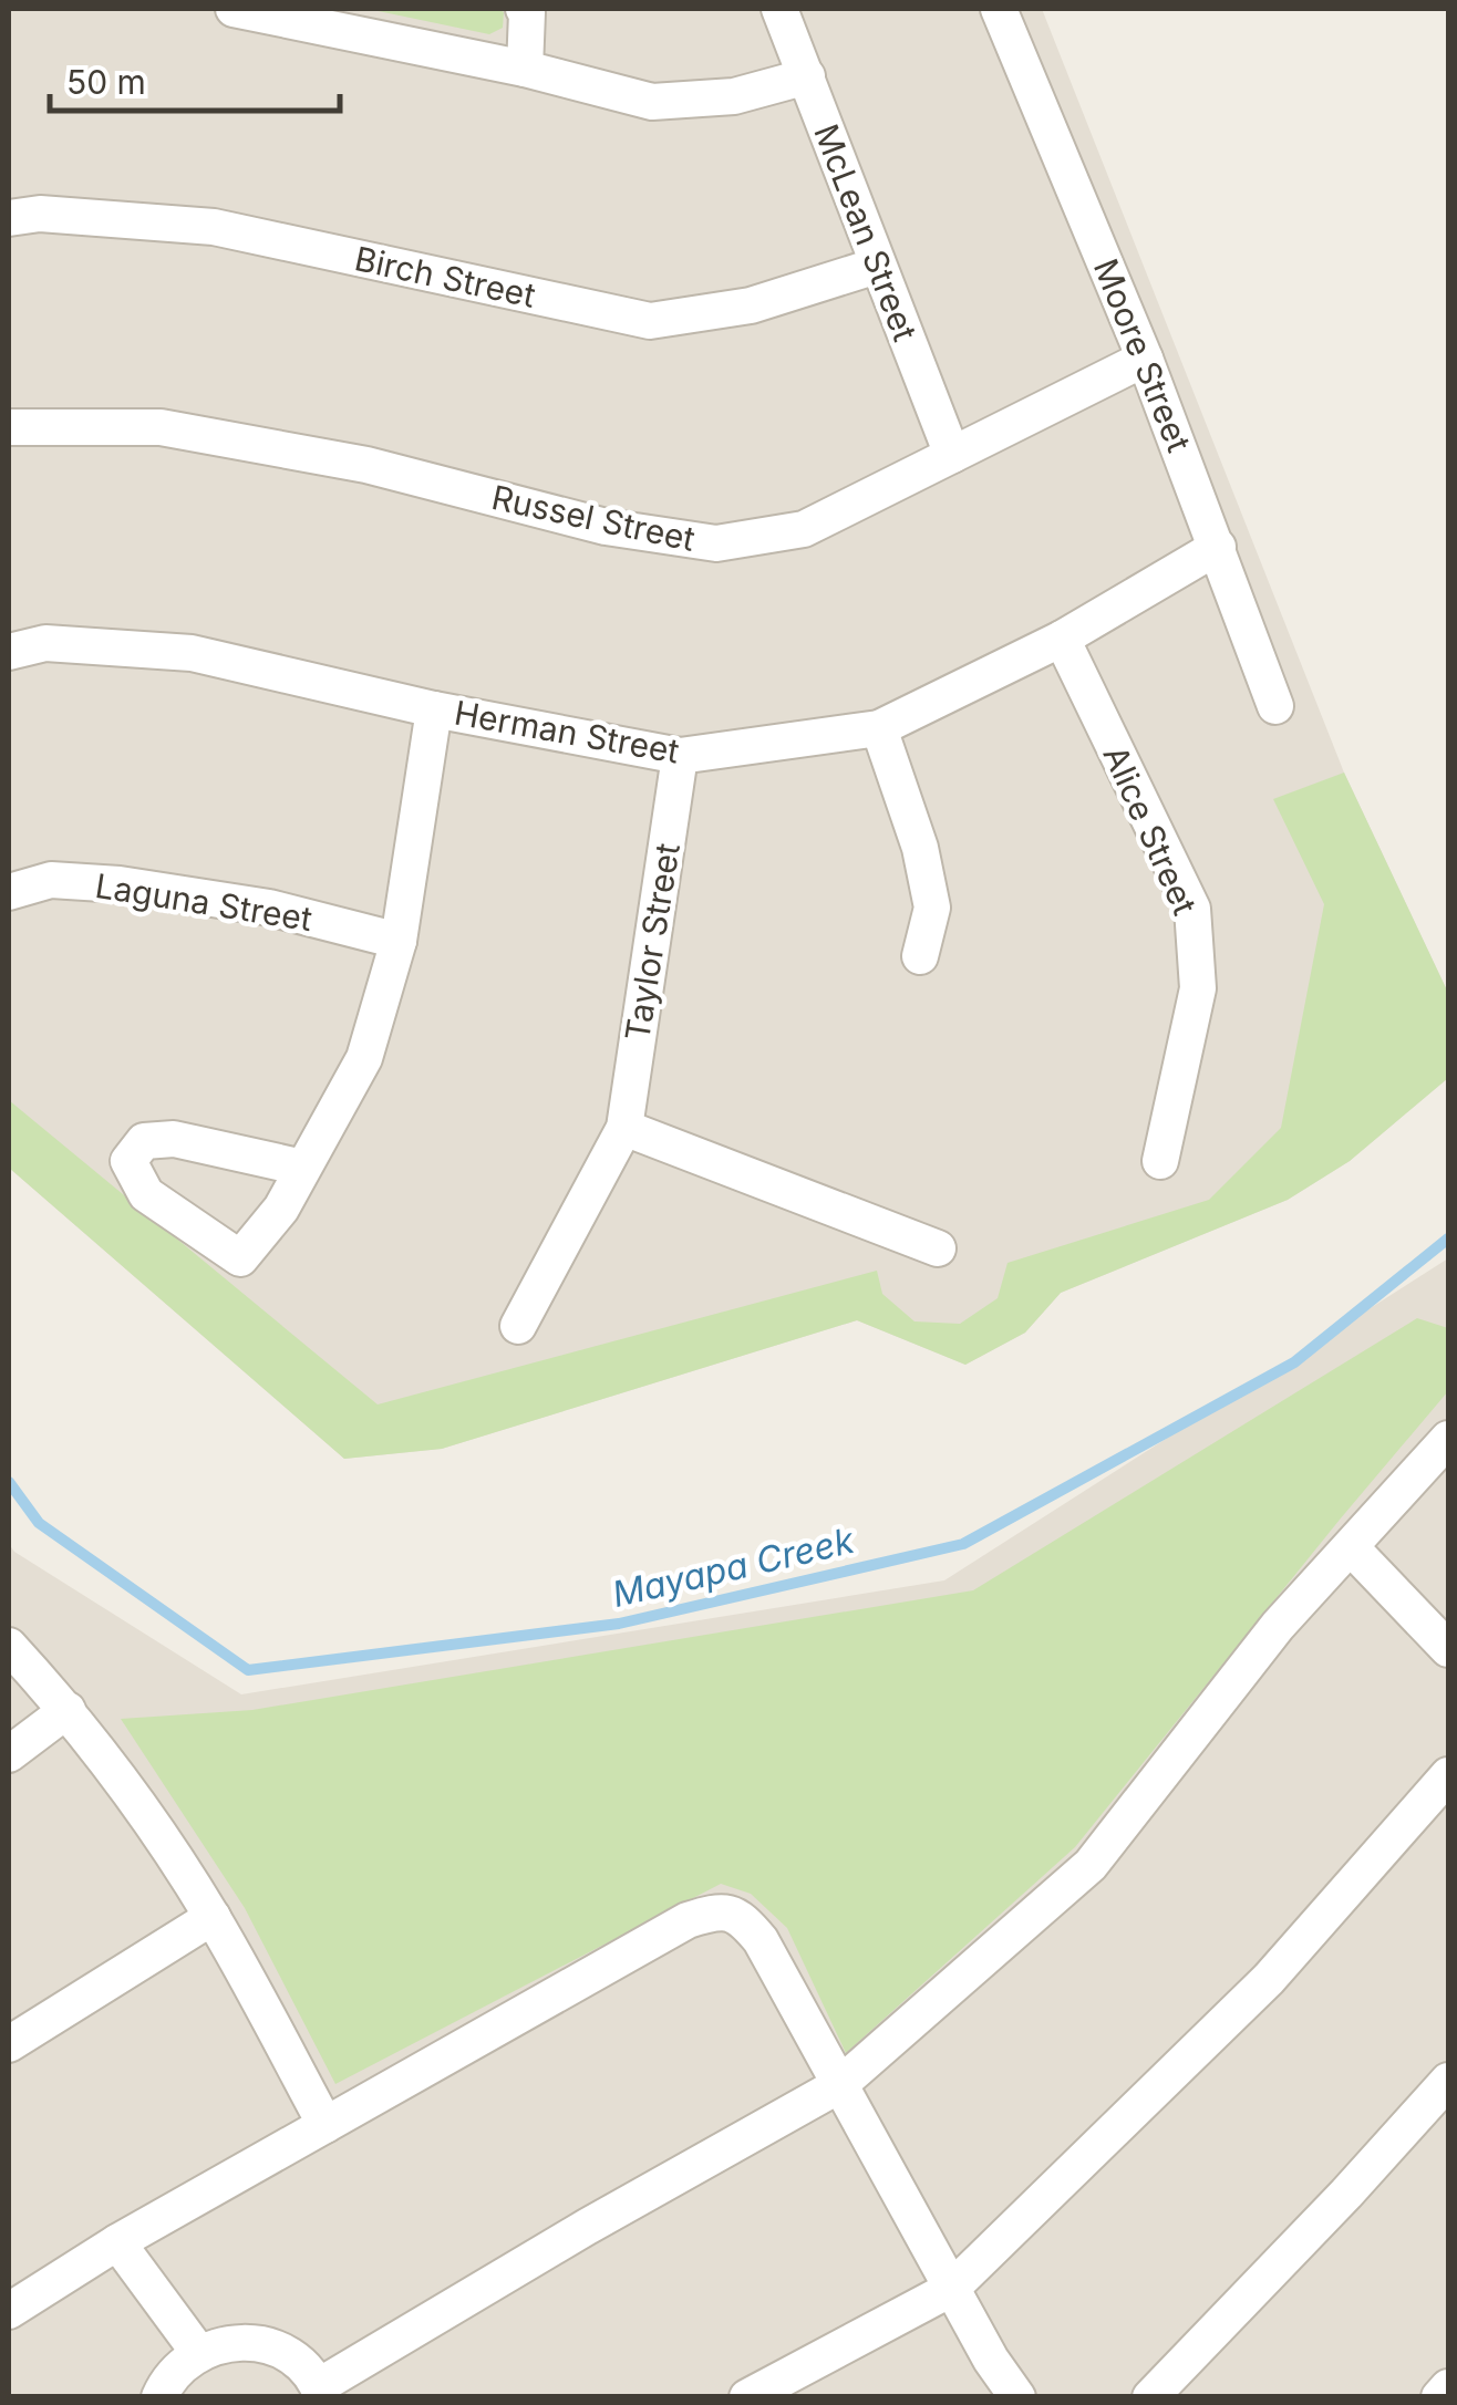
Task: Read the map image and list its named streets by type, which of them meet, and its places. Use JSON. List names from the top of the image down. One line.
{"streets":{"street":["McLean Street","Birch Street","Moore Street","Russel Street","Herman Street","Alice Street","Laguna Street","Taylor Street"]},"crossings":[["McLean Street","Birch Street"],["McLean Street","Russel Street"],["Moore Street","Russel Street"],["Moore Street","Herman Street"],["Herman Street","Alice Street"],["Herman Street","Taylor Street"]],"water":["Mayapa Creek"],"scale_bar":"50 m"}
